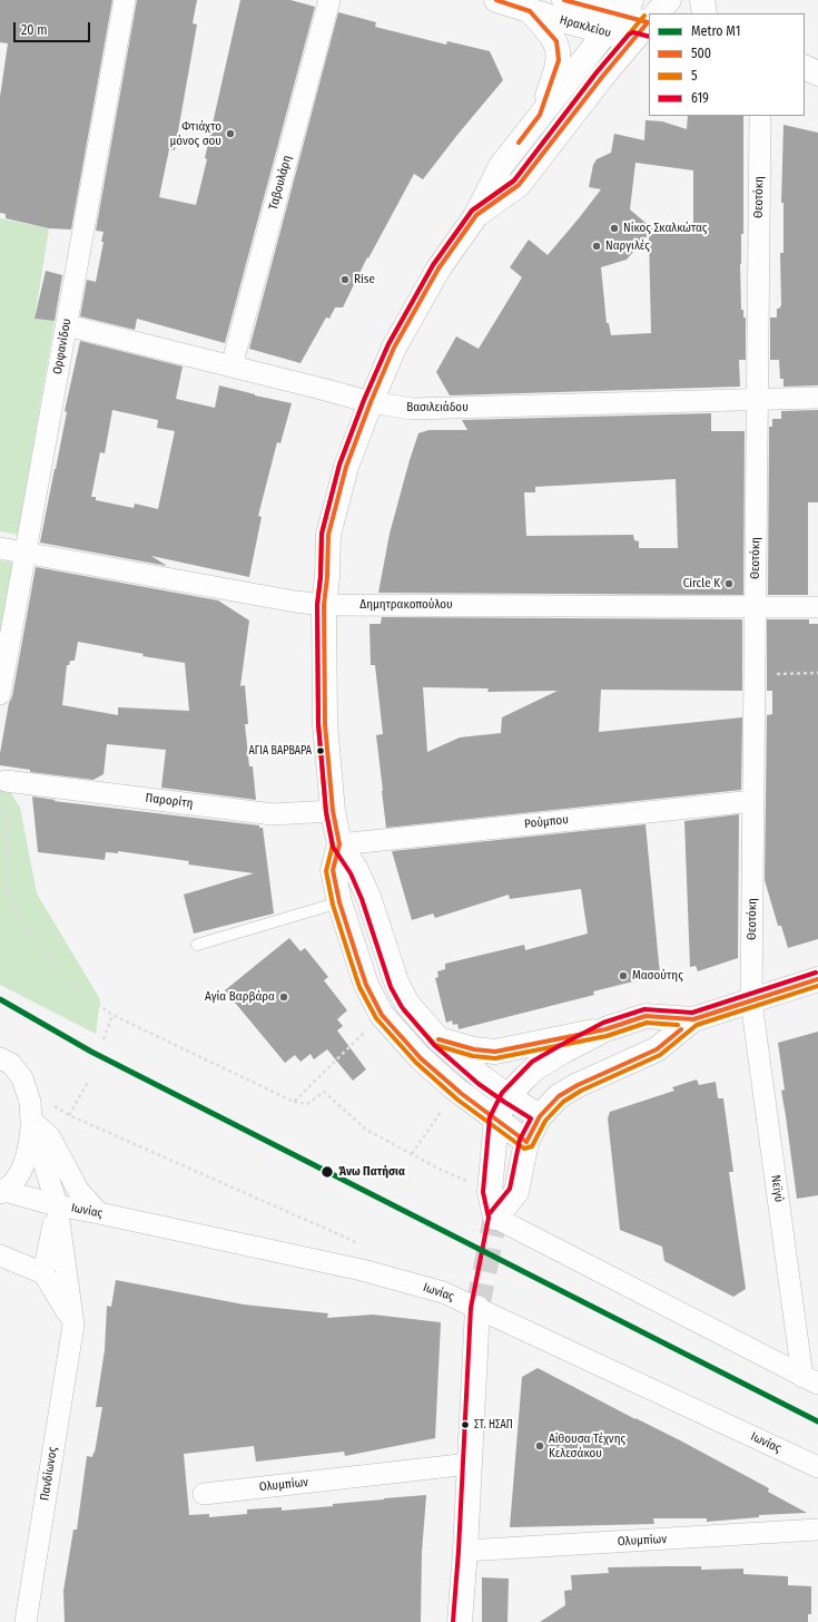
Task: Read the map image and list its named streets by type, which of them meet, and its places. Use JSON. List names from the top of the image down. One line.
{"streets":{"street":["Ηρακλείου","Ταβουλάρη","Θεοτόκη","Ορφανίδου","Βασιλειάδου","Δημητρακοπούλου","Παρορίτη","Ρούμπου","Νεϊγύ","Ιωνίας","Πανδίωνος","Ολυμπίων"]},"crossings":[["Ταβουλάρη","Βασιλειάδου"],["Θεοτόκη","Βασιλειάδου"],["Θεοτόκη","Δημητρακοπούλου"],["Θεοτόκη","Ρούμπου"],["Θεοτόκη","Νεϊγύ"],["Ορφανίδου","Βασιλειάδου"],["Ορφανίδου","Δημητρακοπούλου"],["Ιωνίας","Πανδίωνος"]],"places":["Φτιάχτο μόνος σου","Νίκος Σκαλκώτας","Ναργιλές","Rise","Circle K","ΑΓΙΑ ΒΑΡΒΑΡΑ","Μασούτης","Αγία Βαρβάρα","Άνω Πατήσια","ΣΤ. ΗΣΑΠ","Αίθουσα Τέχνης Κελεσάκου"],"lines":["transit line 500","transit line 5","transit line 619","metro line Μ1"],"legend":["Metro Μ1","500","5","619"],"scale_bar":"20 m"}
